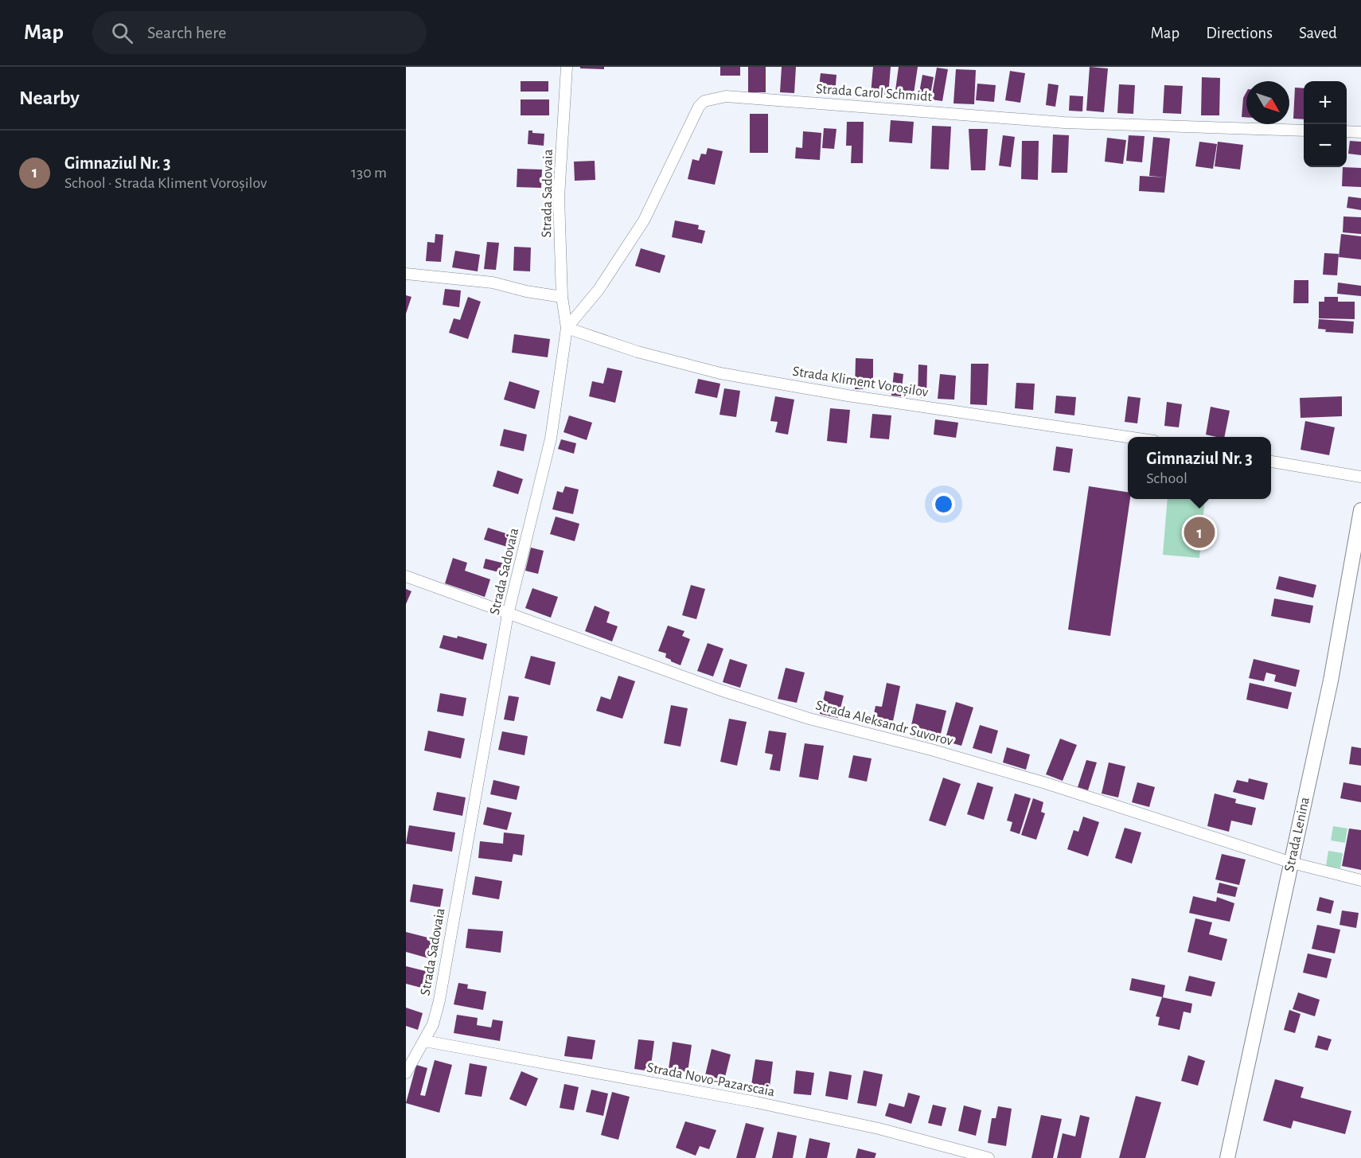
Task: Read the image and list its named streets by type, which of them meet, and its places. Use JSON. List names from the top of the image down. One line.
{"streets":{"street":["Strada Carol Schmidt","Strada Sadovaia","Strada Kliment Voroșilov","Strada Aleksandr Suvorov","Strada Lenina","Strada Novo-Pazarscaia"]},"crossings":[["Strada Carol Schmidt","Strada Sadovaia"],["Strada Carol Schmidt","Strada Kliment Voroșilov"],["Strada Sadovaia","Strada Kliment Voroșilov"],["Strada Sadovaia","Strada Aleksandr Suvorov"],["Strada Sadovaia","Strada Novo-Pazarscaia"],["Strada Aleksandr Suvorov","Strada Lenina"]],"north":"bottom right","page":{"header":"Map","search":"Search here","nav":["Map","Directions","Saved"],"heading":"Nearby","map_buttons":["+","−"],"list":[{"mark":"1","name":"Gimnaziul Nr. 3","note":"School · Strada Kliment Voroșilov","value":"130 m"}],"popup":["Gimnaziul Nr. 3","School"],"pins":"1"}}
